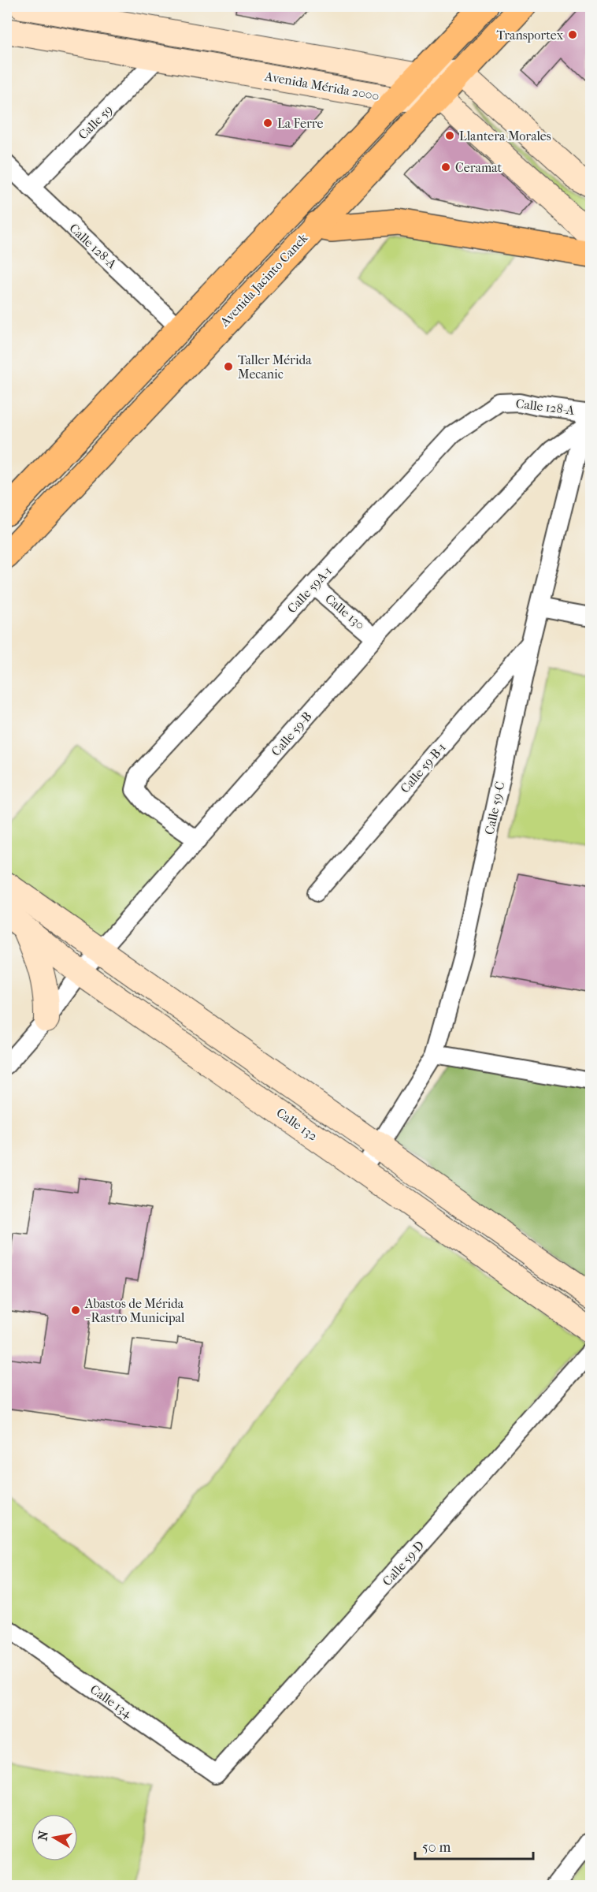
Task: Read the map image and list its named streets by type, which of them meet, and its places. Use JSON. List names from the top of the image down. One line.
{"streets":{"main road":["Avenida Jacinto Canek"],"street":["Avenida Mérida 2000","Calle 59","Calle 128-A","Calle 59A-1","Calle 130","Calle 59-B","Calle 59-B-1","Calle 59-C","Calle 132","Calle 59-D","Calle 134"]},"crossings":[["Avenida Mérida 2000","Calle 59"],["Avenida Mérida 2000","Avenida Jacinto Canek"],["Calle 59","Calle 128-A"],["Calle 128-A","Calle 59A-1"],["Calle 128-A","Calle 59-B"],["Calle 128-A","Calle 59-C"],["Calle 59A-1","Calle 130"],["Calle 59A-1","Calle 59-B"],["Calle 130","Calle 59-B"],["Calle 59-B","Calle 59-C"],["Calle 59-B","Calle 132"],["Calle 59-B-1","Calle 59-C"],["Calle 59-C","Calle 132"],["Calle 59-D","Calle 134"]],"places":["Transportex","La Ferre","Llantera Morales","Ceramat","Taller Mérida Mecanic","Abastos de Mérida - Rastro Municipal"],"scale_bar":"50 m","north":"left"}
